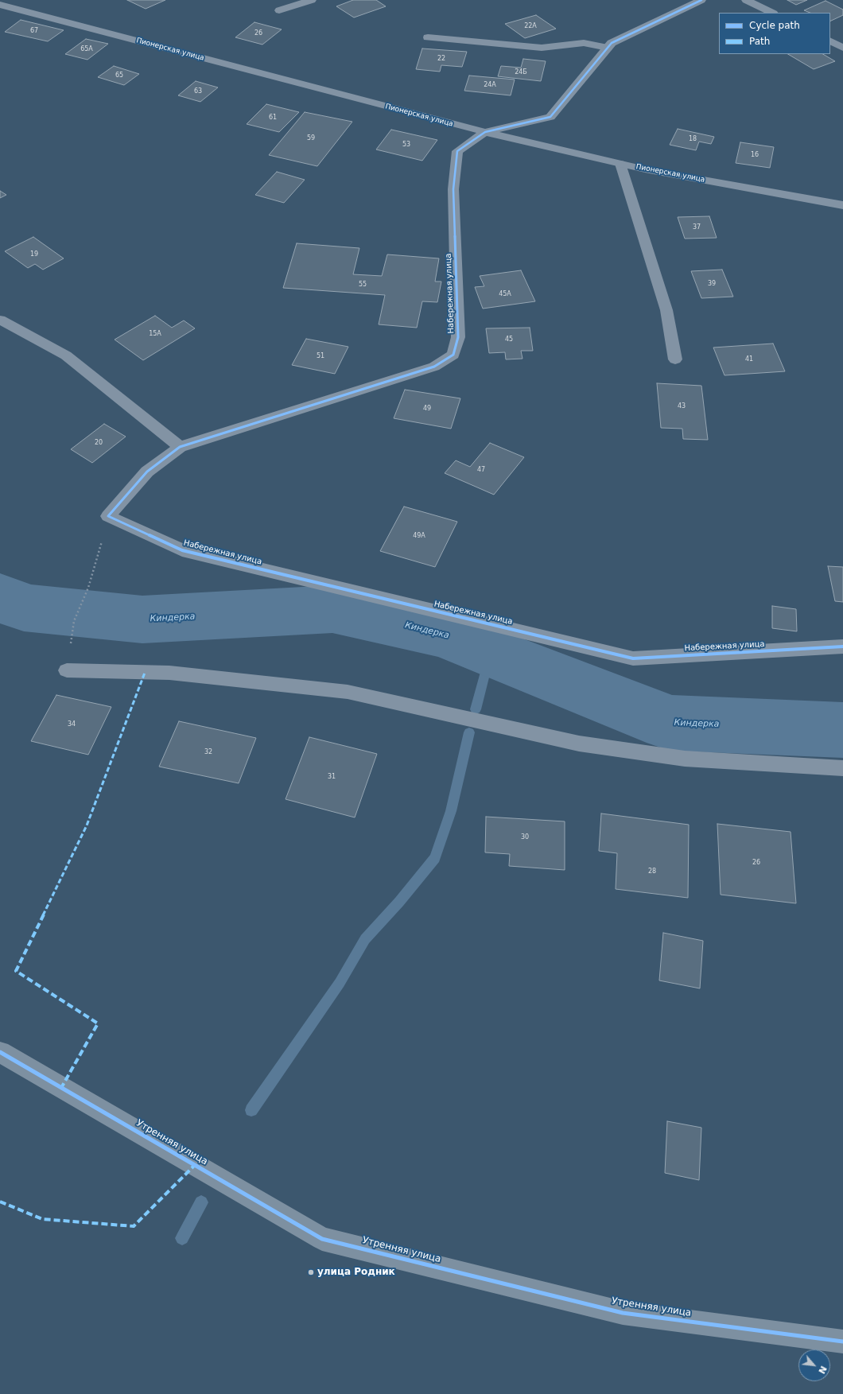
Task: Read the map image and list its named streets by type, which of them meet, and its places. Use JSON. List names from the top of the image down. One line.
{"streets":{"street":["Пионерская улица","Набережная улица","Утренняя улица"]},"crossings":[["Пионерская улица","Набережная улица"]],"water":["Киндерка"],"places":["улица Родник"],"house_numbers":["22А","67","26","65А","22","24Б","65","24А","63","61","59","18","53","16","37","19","39","55","45А","15А","45","51","41","43","49","20","47","49А","34","32","31","30","26","28"],"legend":["Cycle path","Path"],"north":"bottom right"}
